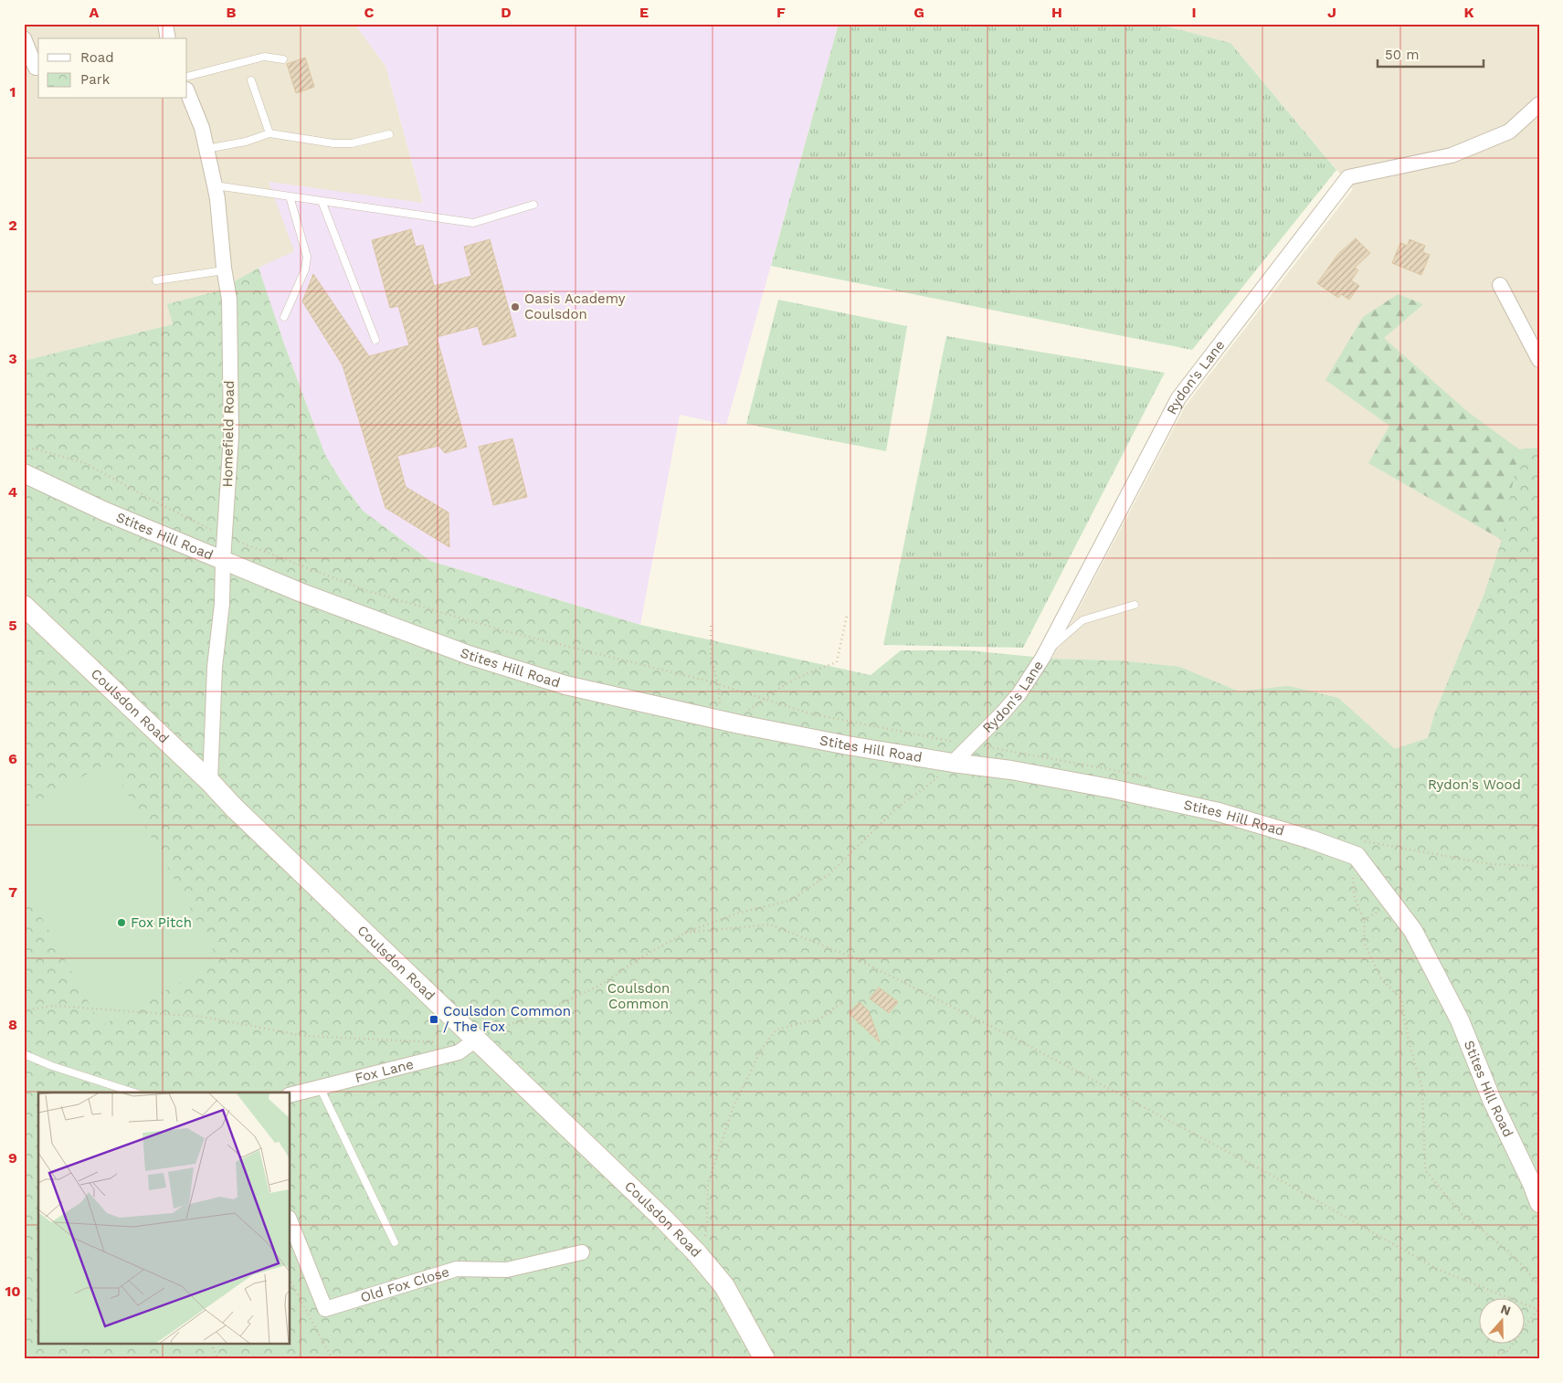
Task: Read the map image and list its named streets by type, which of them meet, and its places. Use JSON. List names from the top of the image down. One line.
{"streets":{"main road":["Coulsdon Road"],"street":["Rydon's Lane","Homefield Road","Stites Hill Road","Fox Lane","Old Fox Close"]},"crossings":[["Rydon's Lane","Stites Hill Road"],["Homefield Road","Stites Hill Road"],["Homefield Road","Coulsdon Road"],["Coulsdon Road","Fox Lane"]],"parks":["Rydon's Wood","Coulsdon Common"],"places":{"other":["Oasis Academy Coulsdon","Fox Pitch"],"transit":["Coulsdon Common / The Fox"]},"legend":["Road","Park"],"scale_bar":"50 m","north":"top","grid":{"columns":["A","B","C","D","E","F","G","H","I","J","K"],"rows":["1","2","3","4","5","6","7","8","9","10"]}}
